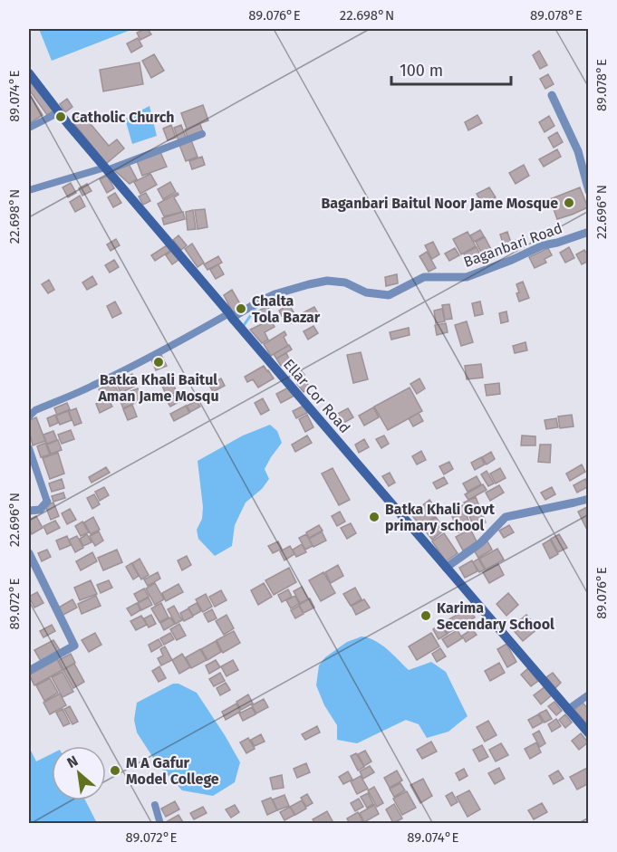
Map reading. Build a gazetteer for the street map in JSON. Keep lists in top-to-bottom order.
{
  "streets": {
    "main road": ["Ellar Cor Road"],
    "street": ["Baganbari Road"]
  },
  "crossings": [
    ["Baganbari Road", "Ellar Cor Road"]
  ],
  "places": [
    "Catholic Church",
    "Baganbari Baitul Noor Jame Mosque",
    "Chalta Tola Bazar",
    "Batka Khali Baitul Aman Jame Mosqu",
    "Batka Khali Govt primary school",
    "Karima Secendary School",
    "M A Gafur Model College"
  ],
  "scale_bar": "100 m",
  "north": "top left",
  "coordinates": [
    "89.076°E",
    "22.698°N",
    "89.078°E",
    "89.074°E",
    "22.696°N",
    "89.072°E"
  ]
}
